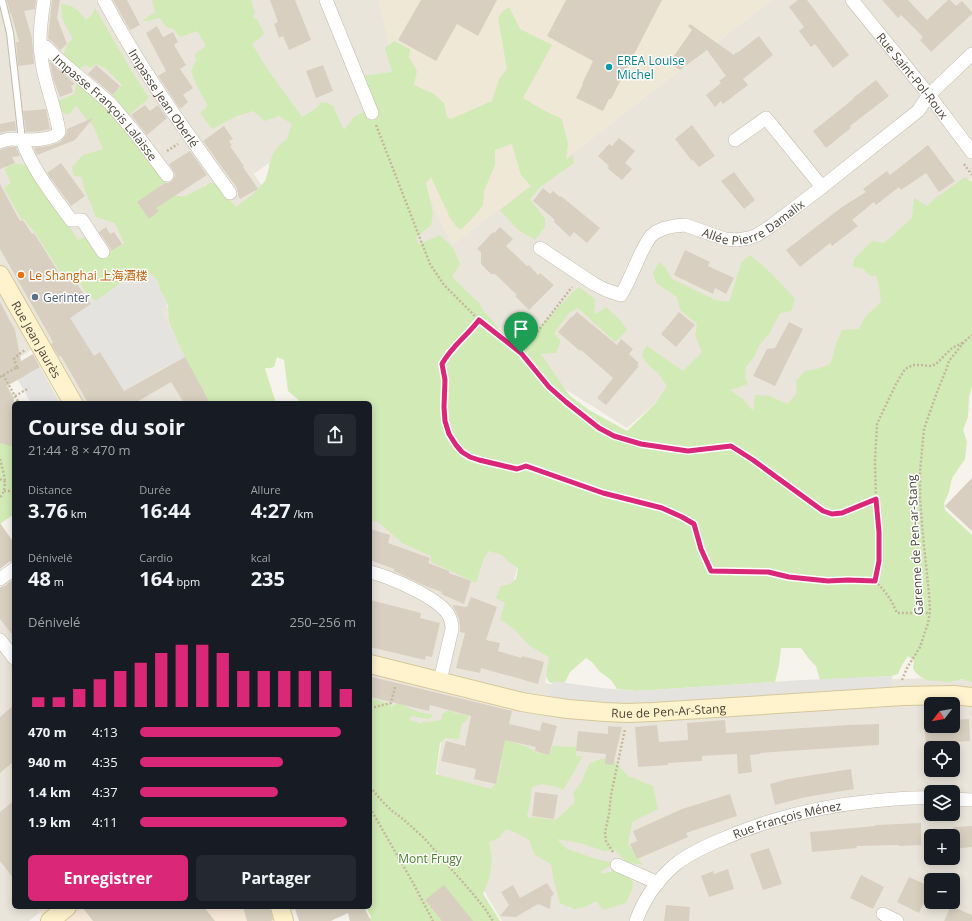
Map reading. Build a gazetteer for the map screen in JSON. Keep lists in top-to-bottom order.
{
  "streets": {
    "street": [
      "Rue Saint-Pol-Roux",
      "Impasse Jean Oberlé",
      "Impasse François Lalaisse",
      "Allée Pierre Damalix",
      "Rue Jean Jaurès",
      "Rue de Pen-Ar-Stang",
      "Rue François Ménez"
    ],
    "path": ["Garenne de Pen-ar-Stang"]
  },
  "crossings": [
    ["Rue Saint-Pol-Roux", "Allée Pierre Damalix"],
    ["Garenne de Pen-ar-Stang", "Rue de Pen-Ar-Stang"]
  ],
  "parks": ["Mont Frugy"],
  "places": ["EREA Louise Michel", "Le Shanghai 上海酒楼", "Gerinter"],
  "north": "bottom left",
  "page": {
    "heading": ["Course du soir", "21:44 · 8 × 470 m"],
    "stats": [
      ["Distance", "3.76 km"],
      ["Durée", "16:44"],
      ["Allure", "4:27 /km"],
      ["Dénivelé", "48 m"],
      ["Cardio", "164 bpm"],
      ["kcal", "235"]
    ],
    "chart": ["Dénivelé", "250–256 m"],
    "map_buttons": ["+", "−"],
    "list": [
      {
        "name": "470 m",
        "note": "4:13"
      },
      {
        "name": "940 m",
        "note": "4:35"
      },
      {
        "name": "1.4 km",
        "note": "4:37"
      },
      {
        "name": "1.9 km",
        "note": "4:11"
      }
    ],
    "buttons": ["Enregistrer", "Partager"]
  }
}
